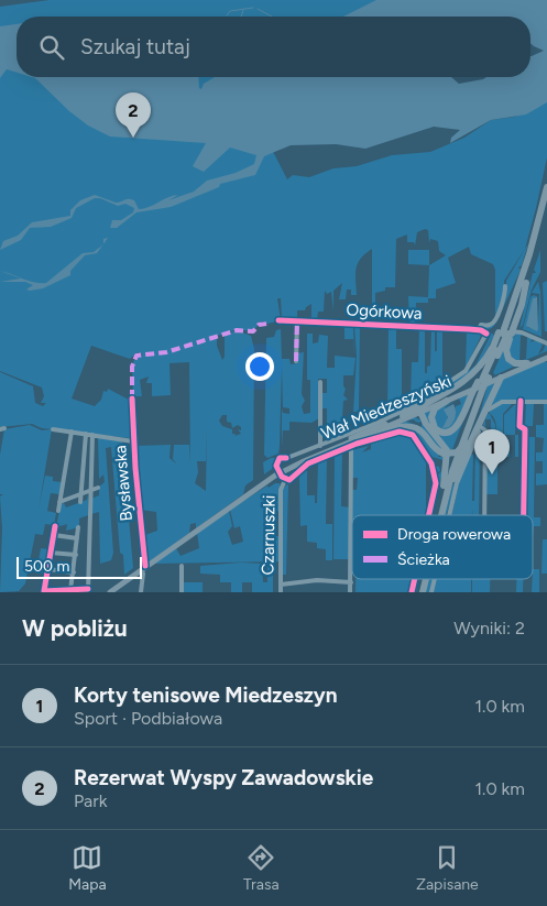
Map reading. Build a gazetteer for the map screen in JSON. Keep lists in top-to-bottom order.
{
  "streets": {
    "main road": ["Wał Miedzeszyński"],
    "street": ["Ogórkowa", "Bysławska", "Czarnuszki"]
  },
  "crossings": [
    ["Ogórkowa", "Wał Miedzeszyński"],
    ["Wał Miedzeszyński", "Bysławska"],
    ["Wał Miedzeszyński", "Czarnuszki"]
  ],
  "legend": ["Droga rowerowa", "Ścieżka"],
  "scale_bar": "500 m",
  "page": {
    "search": "Szukaj tutaj",
    "pins": ["2", "1"],
    "scale": "500 m",
    "heading": ["W pobliżu", "Wyniki: 2"],
    "list": [
      {
        "mark": "1",
        "name": "Korty tenisowe Miedzeszyn",
        "note": "Sport · Podbiałowa",
        "value": "1.0 km"
      },
      {
        "mark": "2",
        "name": "Rezerwat Wyspy Zawadowskie",
        "note": "Park",
        "value": "1.0 km"
      }
    ],
    "nav": ["Mapa", "Trasa", "Zapisane"]
  }
}
